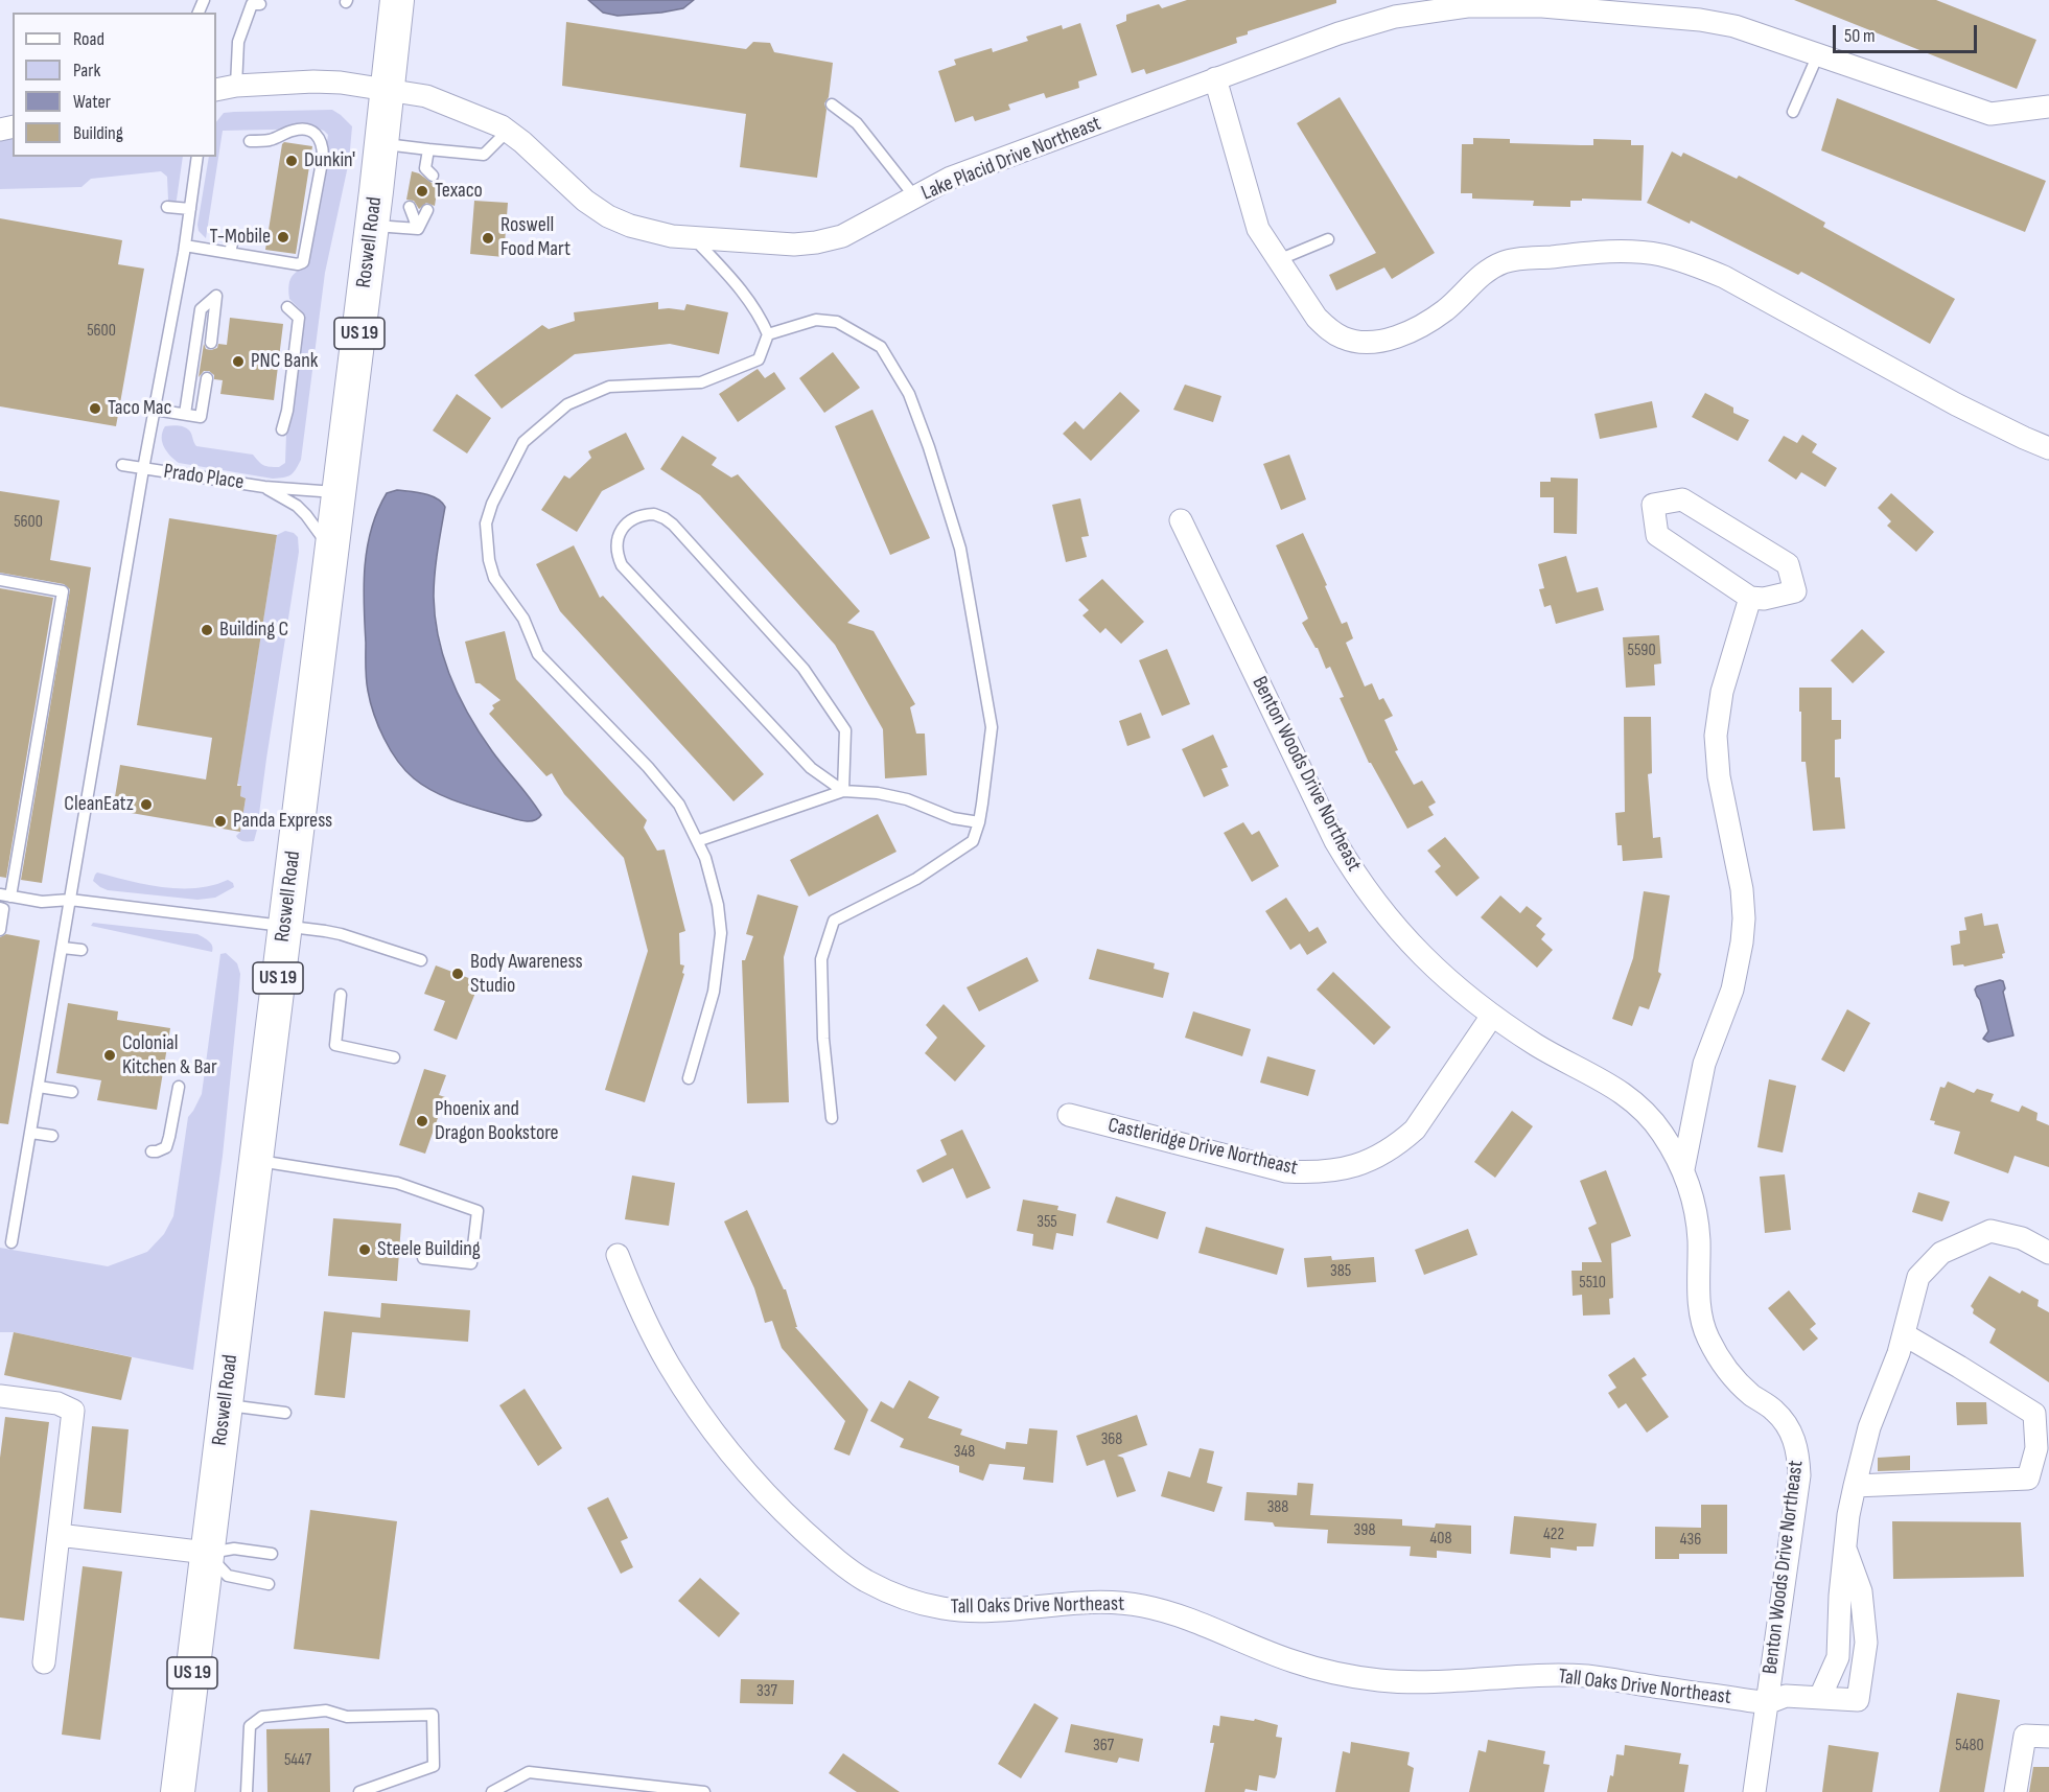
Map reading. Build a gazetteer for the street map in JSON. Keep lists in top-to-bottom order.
{
  "streets": {
    "main road": ["Roswell Road", "US 19"],
    "street": [
      "Lake Placid Drive Northeast",
      "Benton Woods Drive Northeast",
      "Castleridge Drive Northeast",
      "Tall Oaks Drive Northeast"
    ],
    "lane": ["Prado Place"]
  },
  "crossings": [
    ["Lake Placid Drive Northeast", "Roswell Road"],
    ["Roswell Road", "Prado Place"],
    ["Benton Woods Drive Northeast", "Castleridge Drive Northeast"],
    ["Benton Woods Drive Northeast", "Tall Oaks Drive Northeast"]
  ],
  "places": [
    "Dunkin'",
    "Texaco",
    "T-Mobile",
    "Roswell Food Mart",
    "PNC Bank",
    "Taco Mac",
    "Building C",
    "CleanEatz",
    "Panda Express",
    "Body Awareness Studio",
    "Colonial Kitchen & Bar",
    "Phoenix and Dragon Bookstore",
    "Steele Building"
  ],
  "house_numbers": [
    "5600",
    "5600",
    "5590",
    "355",
    "385",
    "5510",
    "368",
    "348",
    "388",
    "398",
    "422",
    "408",
    "436",
    "337",
    "367",
    "5480",
    "5447"
  ],
  "legend": [
    "Road",
    "Park",
    "Water",
    "Building"
  ],
  "scale_bar": "50 m"
}
